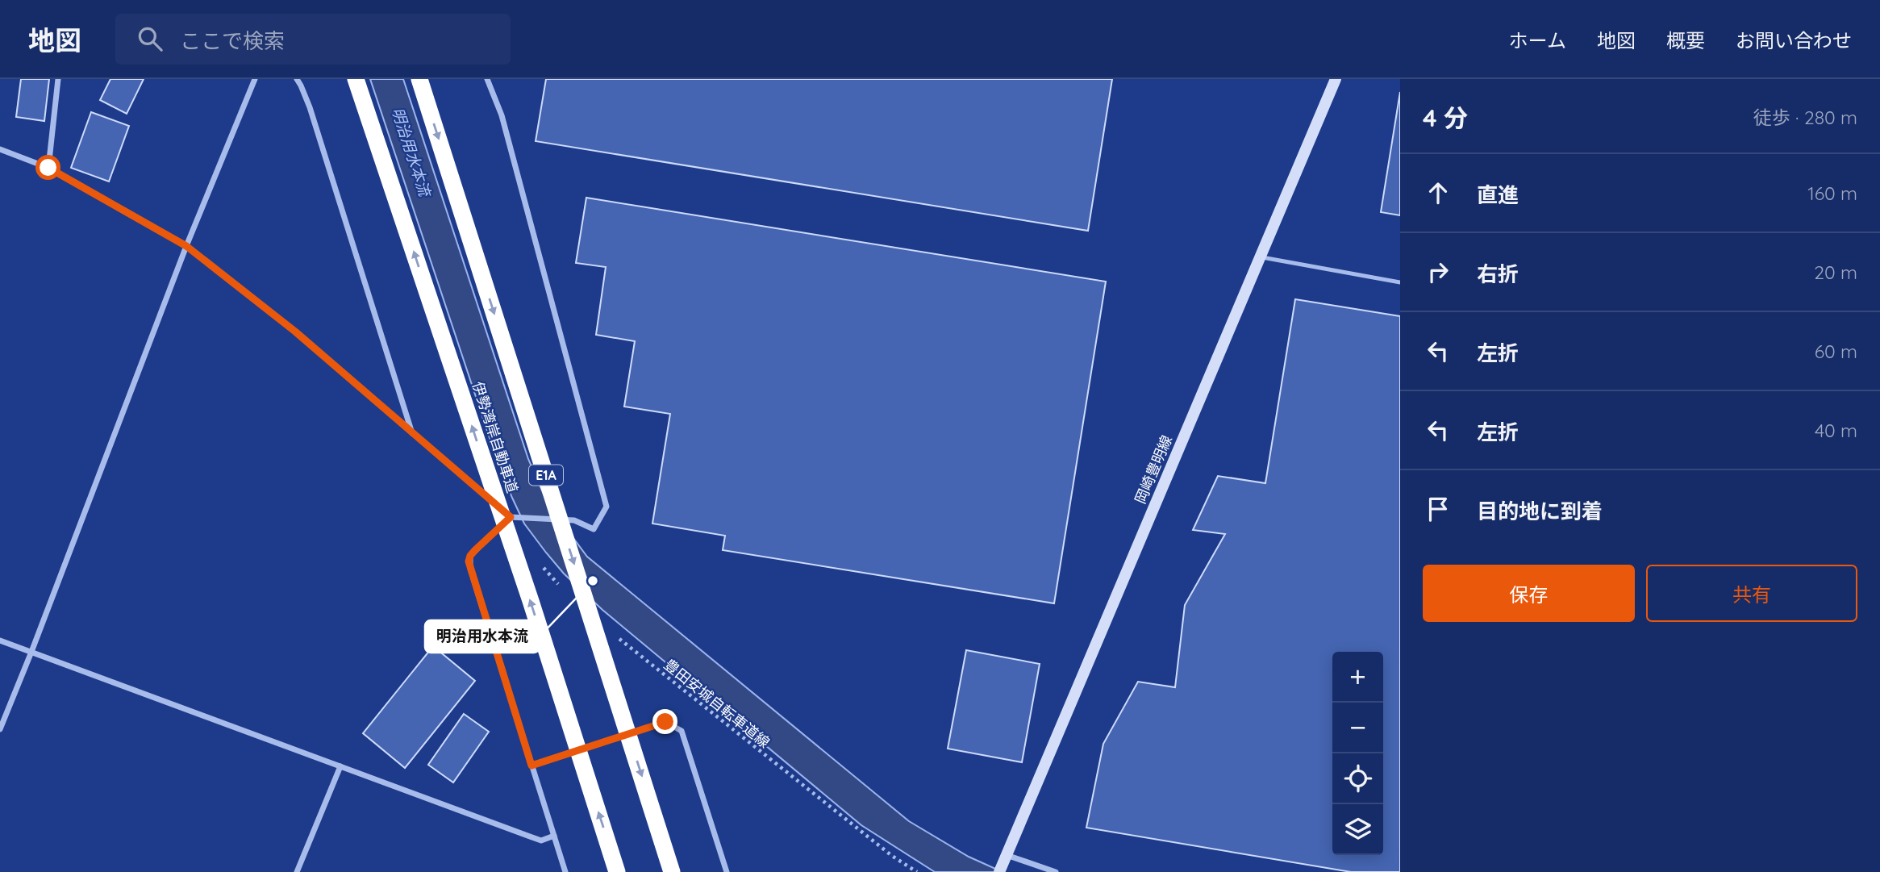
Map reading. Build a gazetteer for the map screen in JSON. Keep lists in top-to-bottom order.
{
  "streets": {
    "highway": ["伊勢湾岸自動車道", "E1A"],
    "main road": ["岡崎豊明線"],
    "path": ["豊田安城自転車道線"]
  },
  "water": ["明治用水本流"],
  "places": ["明治用水本流"],
  "page": {
    "header": "地図",
    "search": "ここで検索",
    "nav": [
      "ホーム",
      "地図",
      "概要",
      "お問い合わせ"
    ],
    "heading": ["4 分", "徒歩 · 280 m"],
    "list": [
      ["直進", "160 m"],
      ["右折", "20 m"],
      ["左折", "60 m"],
      ["左折", "40 m"],
      "目的地に到着"
    ],
    "buttons": ["保存", "共有"],
    "map_buttons": ["+", "−"]
  }
}
